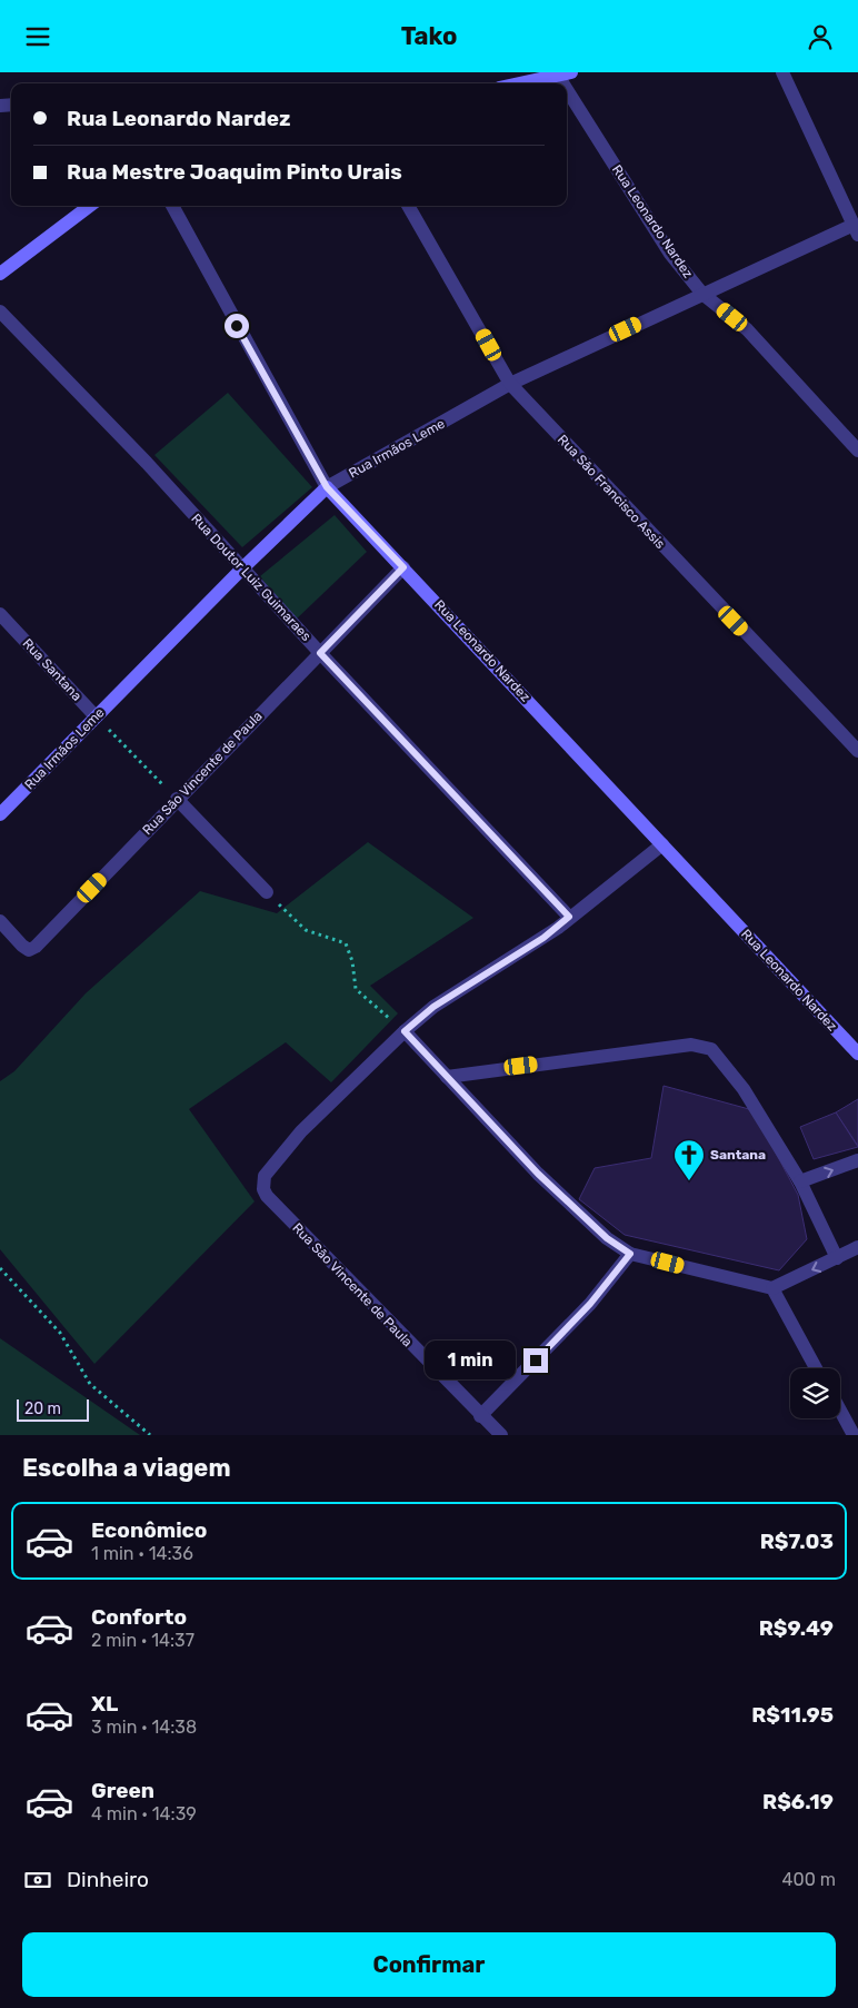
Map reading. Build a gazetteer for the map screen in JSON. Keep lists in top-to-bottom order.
{
  "streets": {
    "street": [
      "Rua Leonardo Nardez",
      "Rua Irmãos Leme",
      "Rua São Francisco Assis",
      "Rua Doutor Luiz Guimaraes",
      "Rua Santana",
      "Rua São Vincente de Paula"
    ]
  },
  "crossings": [
    ["Rua Leonardo Nardez", "Rua Irmãos Leme"],
    ["Rua Leonardo Nardez", "Rua São Vincente de Paula"],
    ["Rua Irmãos Leme", "Rua São Francisco Assis"],
    ["Rua Irmãos Leme", "Rua Doutor Luiz Guimaraes"],
    ["Rua Irmãos Leme", "Rua Santana"],
    ["Rua Doutor Luiz Guimaraes", "Rua São Vincente de Paula"]
  ],
  "places": {
    "church": ["Santana"]
  },
  "scale_bar": "20 m",
  "page": {
    "header": "Tako",
    "banner": ["Rua Leonardo Nardez", "Rua Mestre Joaquim Pinto Urais"],
    "bubble": "1 min",
    "scale": "20 m",
    "heading": "Escolha a viagem",
    "list": [
      {
        "name": "Econômico",
        "note": "1 min · 14:36",
        "value": "R$7.03"
      },
      {
        "name": "Conforto",
        "note": "2 min · 14:37",
        "value": "R$9.49"
      },
      {
        "name": "XL",
        "note": "3 min · 14:38",
        "value": "R$11.95"
      },
      {
        "name": "Green",
        "note": "4 min · 14:39",
        "value": "R$6.19"
      }
    ],
    "pay": ["Dinheiro", "400 m"],
    "buttons": "Confirmar"
  }
}
